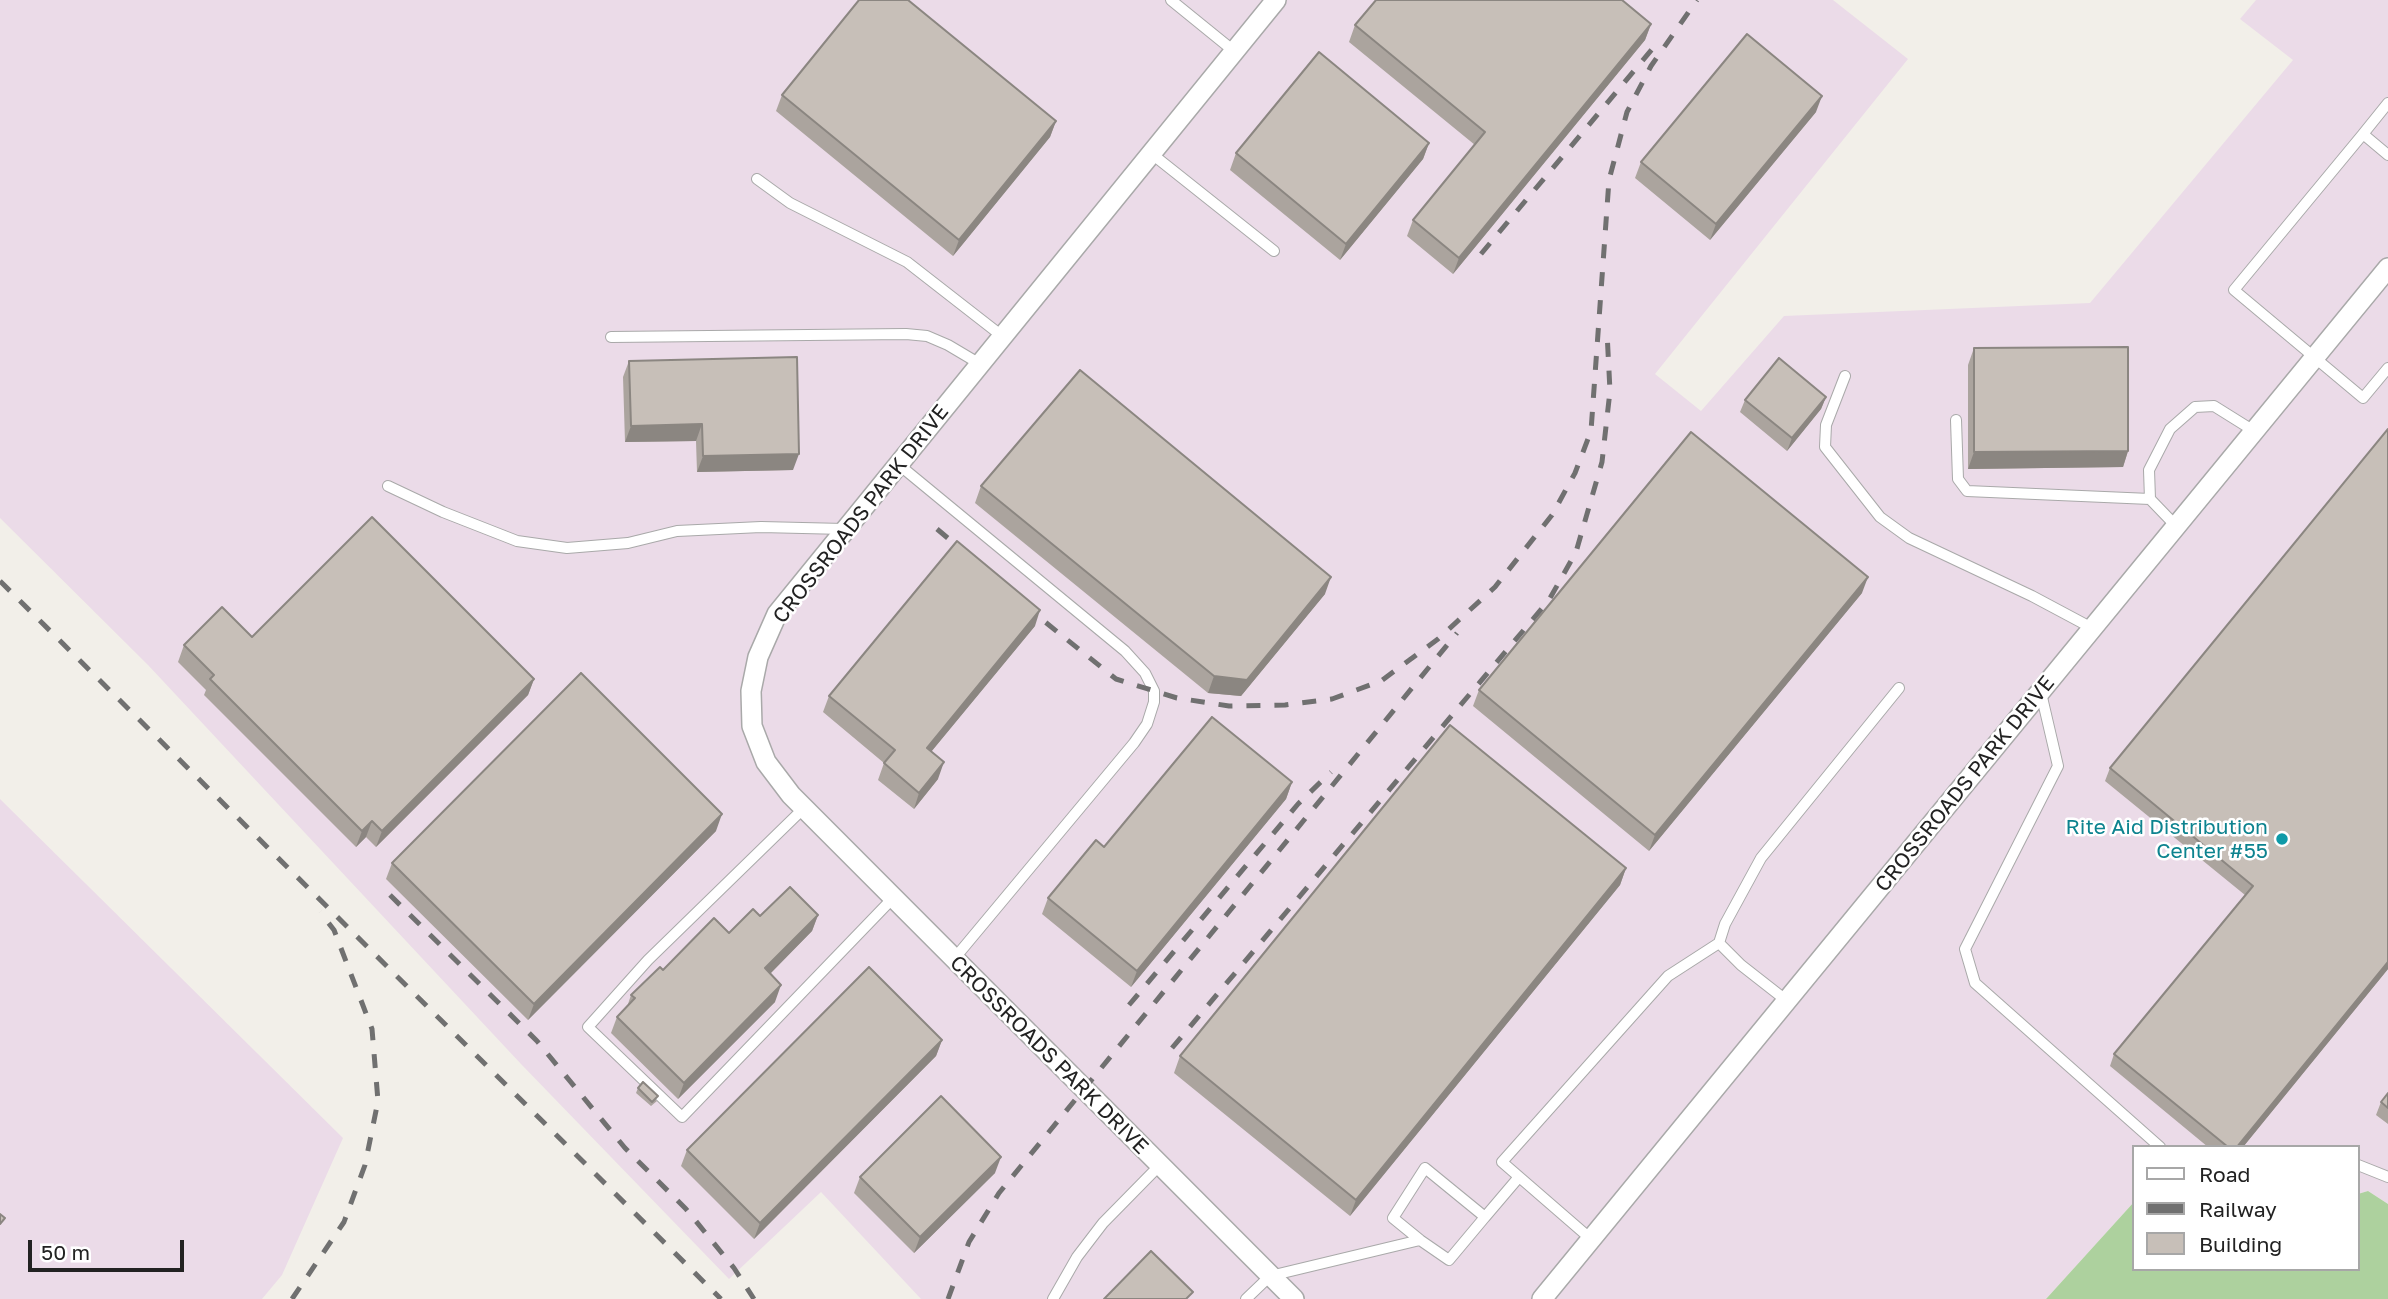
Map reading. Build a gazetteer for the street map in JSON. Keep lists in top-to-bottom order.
{
  "streets": {
    "street": ["CROSSROADS PARK DRIVE"]
  },
  "places": ["Rite Aid Distribution Center #55"],
  "legend": ["Road", "Railway", "Building"],
  "scale_bar": "50 m"
}
